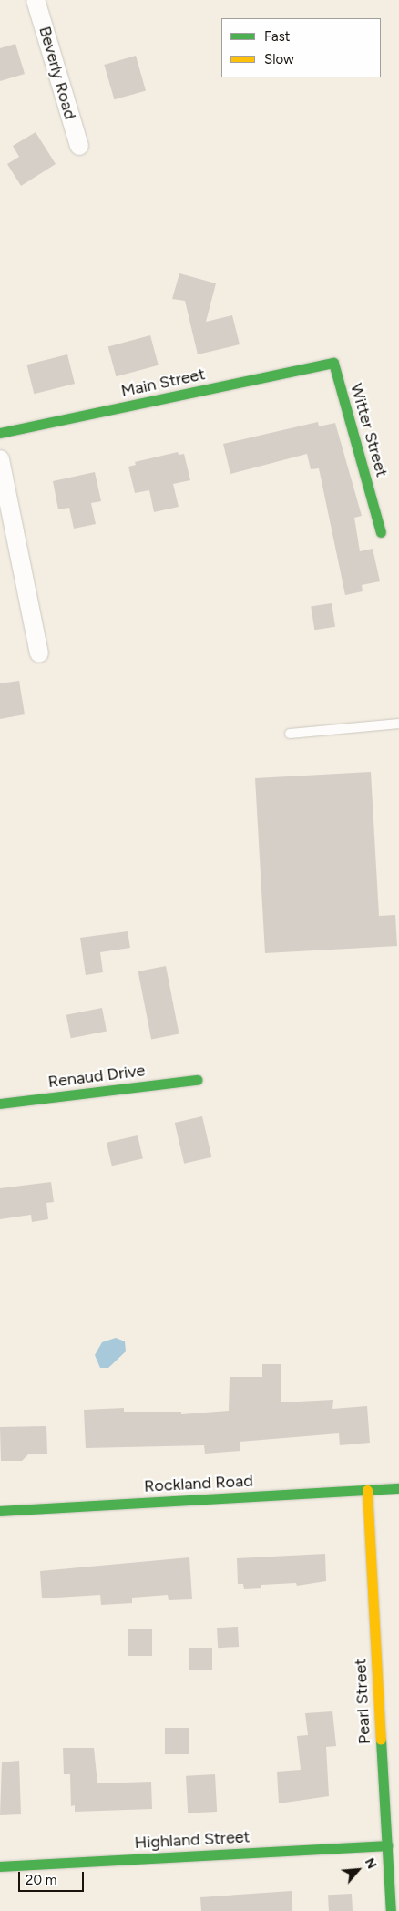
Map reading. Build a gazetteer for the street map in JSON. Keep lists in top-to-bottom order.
{
  "streets": {
    "street": [
      "Beverly Road",
      "Main Street",
      "Witter Street",
      "Renaud Drive",
      "Rockland Road",
      "Pearl Street",
      "Highland Street"
    ]
  },
  "crossings": [
    ["Main Street", "Witter Street"],
    ["Rockland Road", "Pearl Street"],
    ["Pearl Street", "Highland Street"]
  ],
  "legend": ["Fast", "Slow"],
  "scale_bar": "20 m",
  "north": "top right"
}
